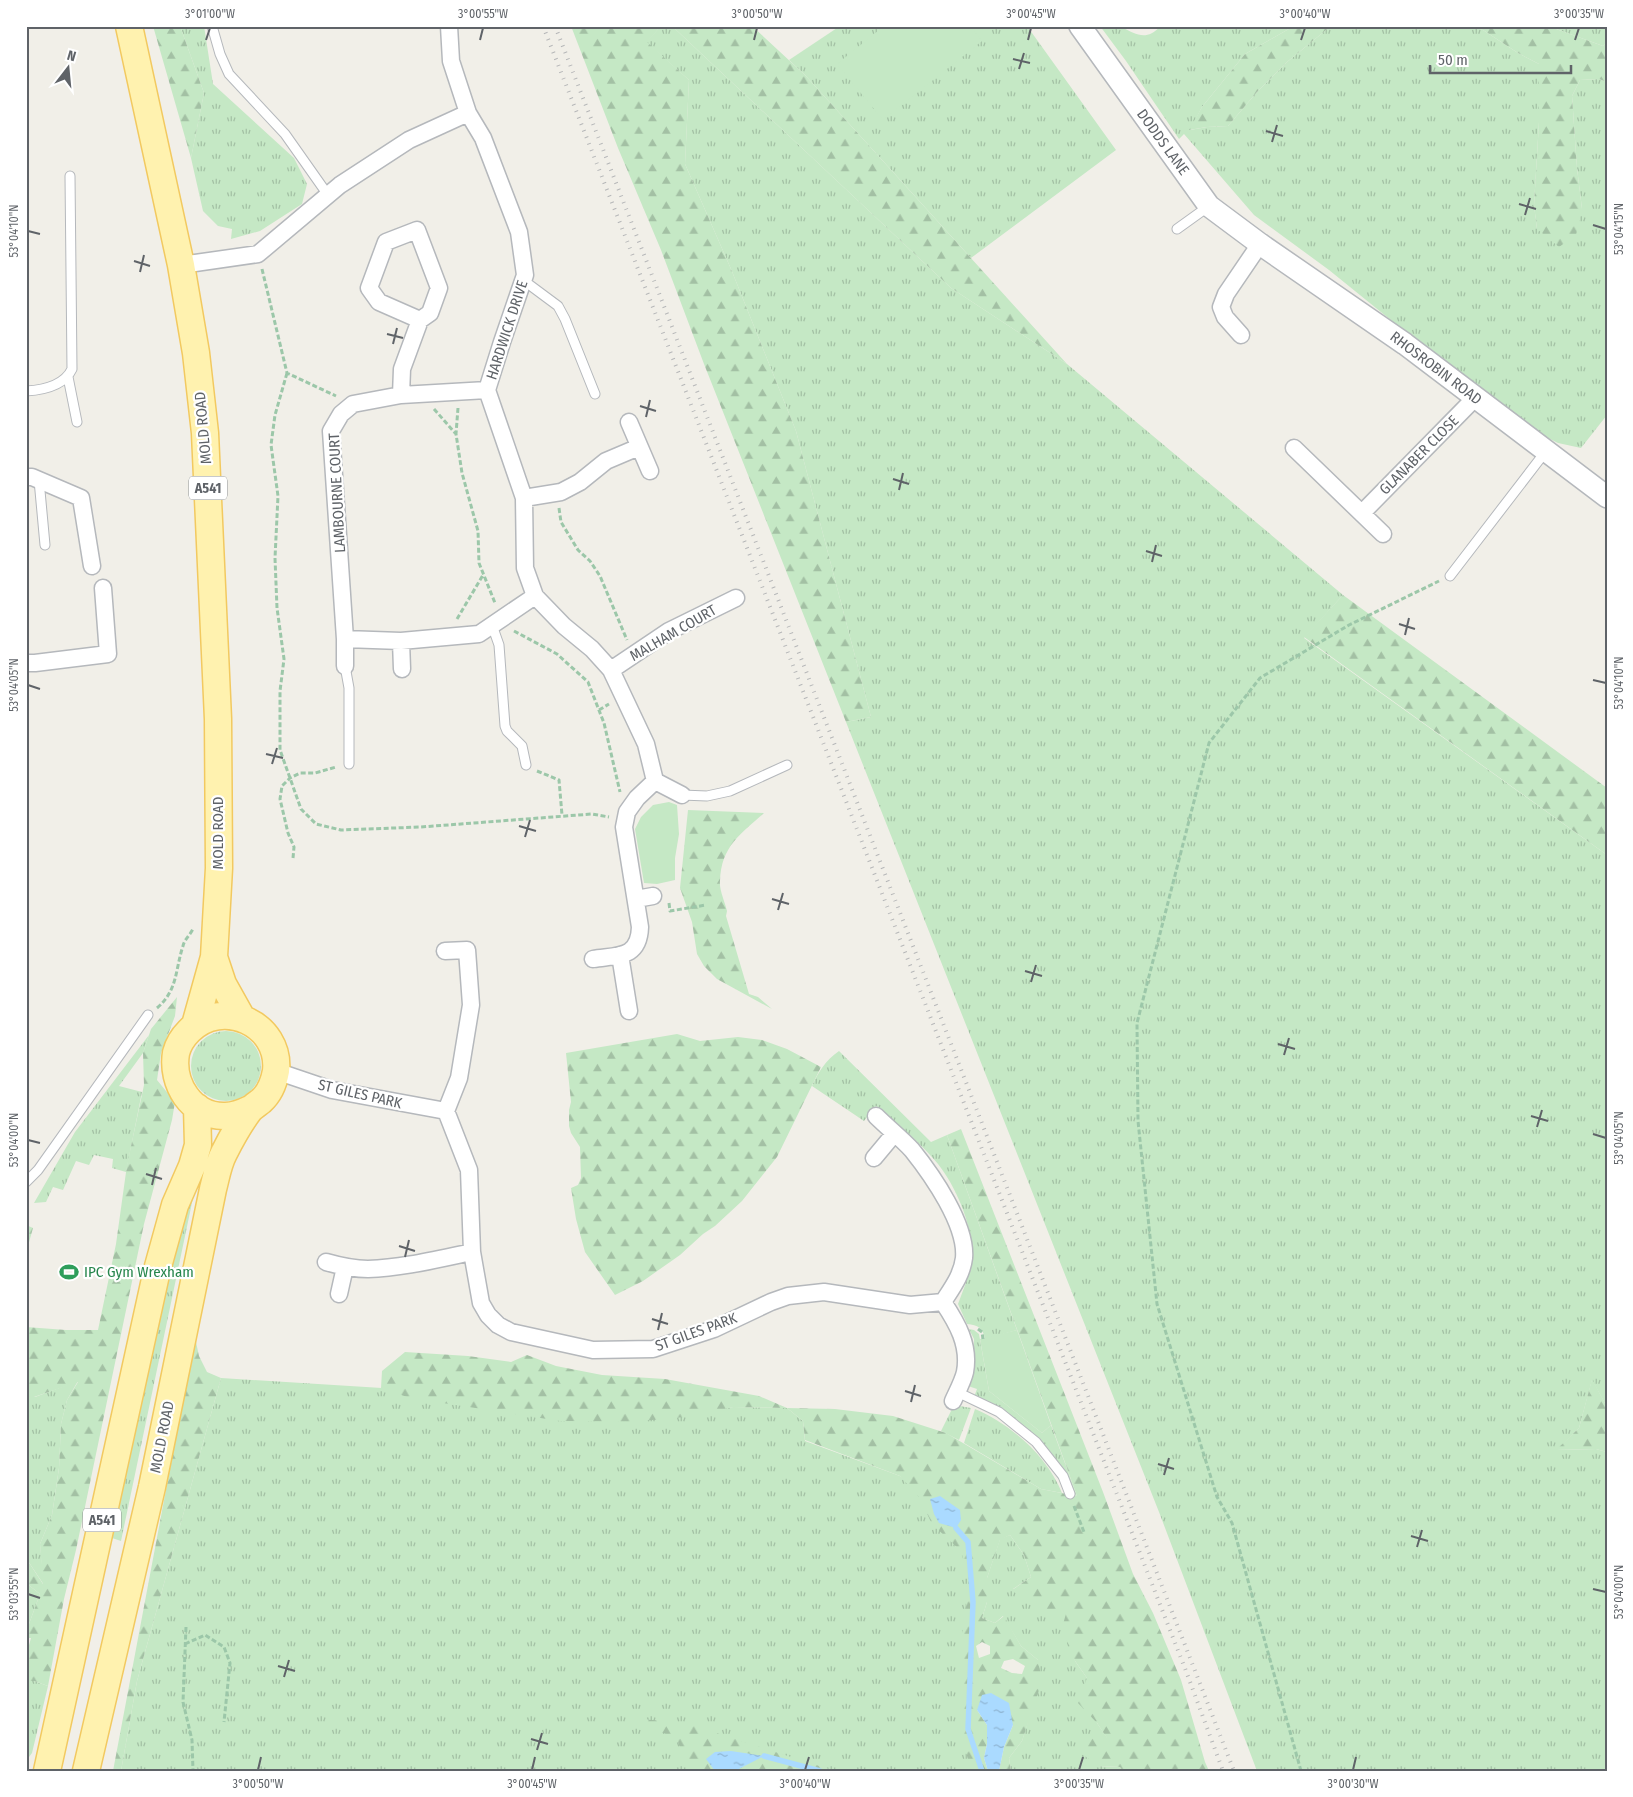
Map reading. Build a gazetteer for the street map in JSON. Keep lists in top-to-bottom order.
{
  "streets": {
    "main road": ["MOLD ROAD", "A541"],
    "street": [
      "DODDS LANE",
      "HARDWICK DRIVE",
      "RHOSROBIN ROAD",
      "GLANABER CLOSE",
      "LAMBOURNE COURT",
      "MALHAM COURT",
      "ST GILES PARK"
    ]
  },
  "crossings": [
    ["DODDS LANE", "RHOSROBIN ROAD"],
    ["HARDWICK DRIVE", "MALHAM COURT"],
    ["RHOSROBIN ROAD", "GLANABER CLOSE"],
    ["MOLD ROAD", "A541"],
    ["MOLD ROAD", "ST GILES PARK"],
    ["A541", "ST GILES PARK"]
  ],
  "places": {
    "sports": ["IPC Gym Wrexham"]
  },
  "scale_bar": "50 m",
  "north": "top",
  "coordinates": [
    "3°01'00\"W",
    "3°00'55\"W",
    "3°00'50\"W",
    "3°00'45\"W",
    "3°00'40\"W",
    "3°00'35\"W",
    "53°04'15\"N",
    "53°04'10\"N",
    "53°04'05\"N",
    "53°04'00\"N",
    "53°03'55\"N",
    "3°00'30\"W"
  ]
}
